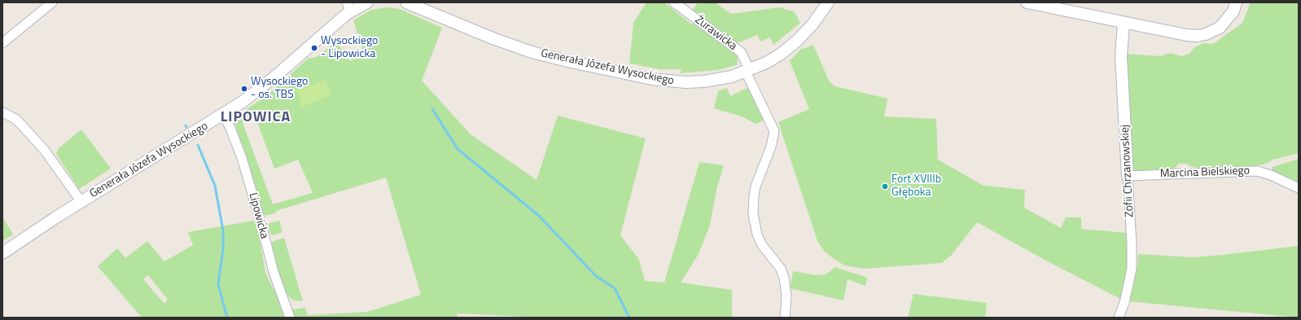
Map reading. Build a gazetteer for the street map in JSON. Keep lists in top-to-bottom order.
{
  "streets": {
    "street": [
      "Żurawicka",
      "Generała Józefa Wysockiego",
      "Zofii Chrzanowskiej",
      "Marcina Bielskiego",
      "Lipowicka"
    ]
  },
  "crossings": [
    ["Żurawicka", "Generała Józefa Wysockiego"],
    ["Generała Józefa Wysockiego", "Lipowicka"],
    ["Zofii Chrzanowskiej", "Marcina Bielskiego"]
  ],
  "districts": ["LIPOWICA"],
  "places": ["Wysockiego - Lipowicka", "Wysockiego - os. TBS", "Fort XVIIIb Głęboka"]
}
